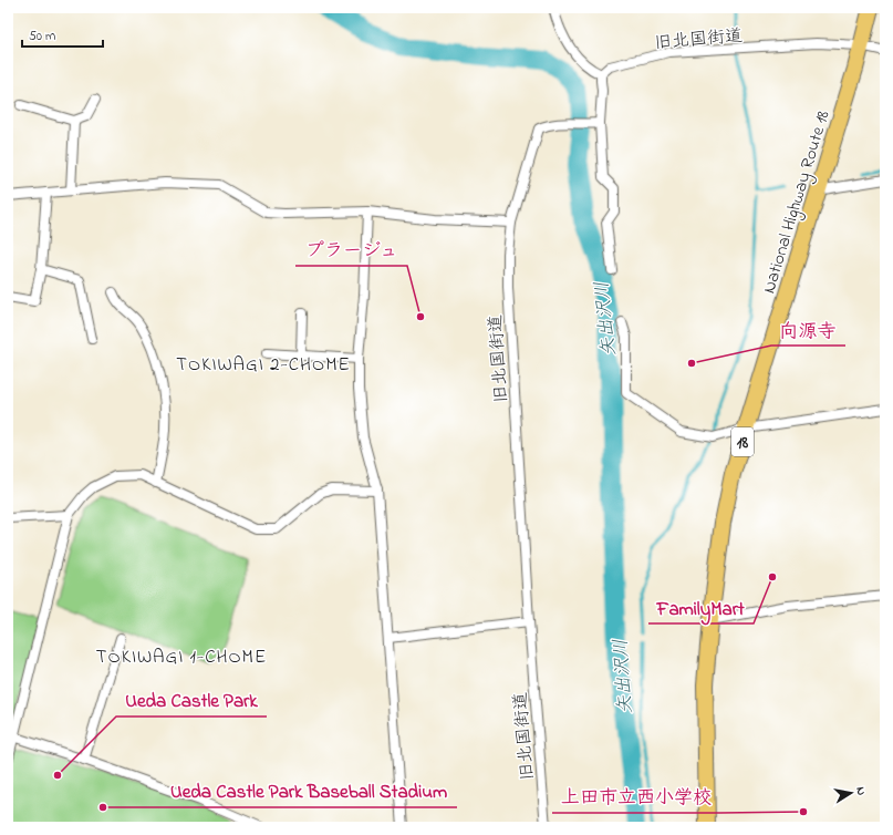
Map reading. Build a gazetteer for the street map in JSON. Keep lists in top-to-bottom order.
{
  "streets": {
    "highway": ["National Highway Route 18", "18"],
    "street": ["旧北国街道"]
  },
  "crossings": [
    ["旧北国街道", "National Highway Route 18"]
  ],
  "districts": ["TOKIWAGI 2-CHOME", "TOKIWAGI 1-CHOME"],
  "water": ["矢出沢川"],
  "places": [
    "プラージュ",
    "向源寺",
    "FamilyMart",
    "Ueda Castle Park",
    "Ueda Castle Park Baseball Stadium",
    "上田市立西小学校"
  ],
  "scale_bar": "50 m",
  "north": "right"
}
